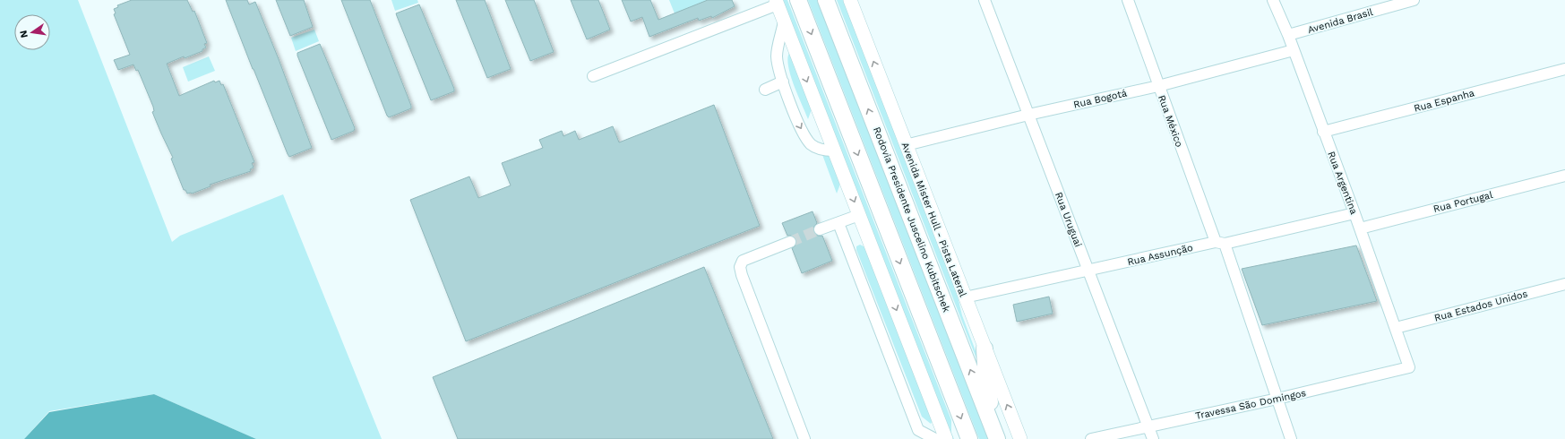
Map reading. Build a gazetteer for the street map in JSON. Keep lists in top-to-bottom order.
{
  "streets": {
    "highway": ["Rodovia Presidente Juscelino Kubitschek"],
    "main road": ["Avenida Mister Hull - Pista Lateral"],
    "street": [
      "Avenida Brasil",
      "Rua Bogotá",
      "Rua Espanha",
      "Rua México",
      "Rua Argentina",
      "Rua Portugal",
      "Rua Uruguai",
      "Rua Assunção",
      "Rua Estados Unidos",
      "Travessa São Domingos"
    ]
  },
  "crossings": [
    ["Avenida Brasil", "Rua Argentina"],
    ["Rua Bogotá", "Rua México"],
    ["Rua Bogotá", "Rua Argentina"],
    ["Rua Bogotá", "Avenida Mister Hull - Pista Lateral"],
    ["Rua Bogotá", "Rua Uruguai"],
    ["Rua Espanha", "Rua Argentina"],
    ["Rua México", "Rua Assunção"],
    ["Rua México", "Travessa São Domingos"],
    ["Rua Argentina", "Rua Portugal"],
    ["Rua Argentina", "Rua Assunção"],
    ["Rua Argentina", "Rua Estados Unidos"],
    ["Rua Argentina", "Travessa São Domingos"],
    ["Avenida Mister Hull - Pista Lateral", "Rua Assunção"],
    ["Rua Uruguai", "Rua Assunção"],
    ["Rua Uruguai", "Travessa São Domingos"]
  ],
  "north": "left"
}
